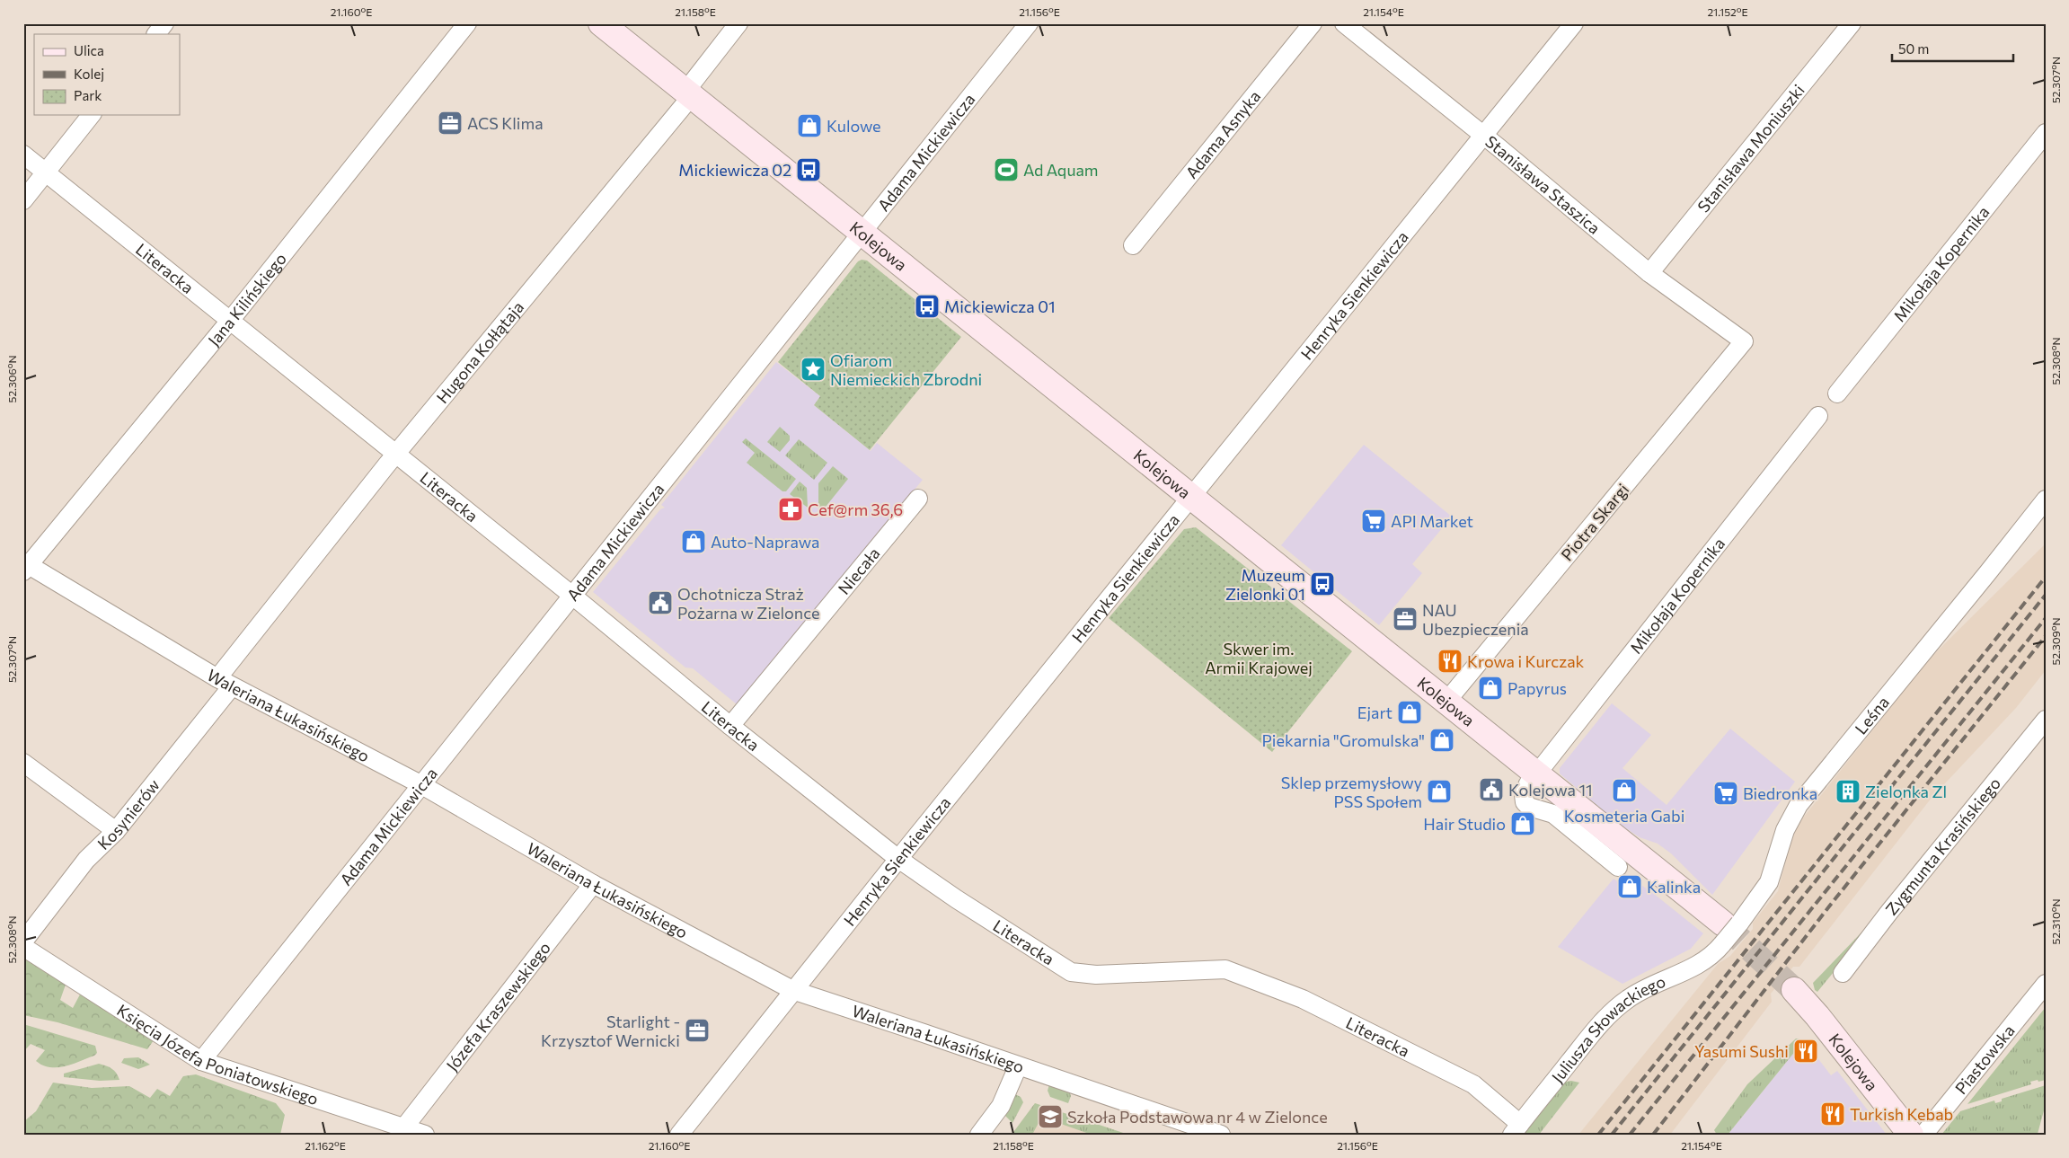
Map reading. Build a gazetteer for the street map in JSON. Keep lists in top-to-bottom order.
{
  "streets": {
    "street": [
      "Adama Asnyka",
      "Stanisława Moniuszki",
      "Adama Mickiewicza",
      "Stanisława Staszica",
      "Kolejowa",
      "Mikołaja Kopernika",
      "Literacka",
      "Henryka Sienkiewicza",
      "Jana Kilińskiego",
      "Hugona Kołłątaja",
      "Piotra Skargi",
      "Niecała",
      "Waleriana Łukasińskiego",
      "Leśna",
      "Kosynierów",
      "Zygmunta Krasińskiego",
      "Józefa Kraszewskiego",
      "Juliusza Słowackiego",
      "Księcia Józefa Poniatowskiego",
      "Piastowska"
    ]
  },
  "crossings": [
    ["Stanisława Moniuszki", "Stanisława Staszica"],
    ["Adama Mickiewicza", "Kolejowa"],
    ["Adama Mickiewicza", "Literacka"],
    ["Adama Mickiewicza", "Waleriana Łukasińskiego"],
    ["Adama Mickiewicza", "Księcia Józefa Poniatowskiego"],
    ["Stanisława Staszica", "Henryka Sienkiewicza"],
    ["Stanisława Staszica", "Piotra Skargi"],
    ["Kolejowa", "Mikołaja Kopernika"],
    ["Kolejowa", "Henryka Sienkiewicza"],
    ["Kolejowa", "Hugona Kołłątaja"],
    ["Kolejowa", "Piotra Skargi"],
    ["Kolejowa", "Leśna"],
    ["Kolejowa", "Juliusza Słowackiego"],
    ["Literacka", "Henryka Sienkiewicza"],
    ["Literacka", "Jana Kilińskiego"],
    ["Literacka", "Hugona Kołłątaja"],
    ["Literacka", "Niecała"],
    ["Literacka", "Juliusza Słowackiego"],
    ["Henryka Sienkiewicza", "Waleriana Łukasińskiego"],
    ["Jana Kilińskiego", "Waleriana Łukasińskiego"],
    ["Hugona Kołłątaja", "Waleriana Łukasińskiego"],
    ["Hugona Kołłątaja", "Kosynierów"],
    ["Waleriana Łukasińskiego", "Kosynierów"],
    ["Waleriana Łukasińskiego", "Józefa Kraszewskiego"],
    ["Leśna", "Juliusza Słowackiego"],
    ["Józefa Kraszewskiego", "Księcia Józefa Poniatowskiego"]
  ],
  "parks": ["Skwer im. Armii Krajowej"],
  "places": {
    "office": ["ACS Klima", "NAU Ubezpieczenia", "Starlight - Krzysztof Wernicki"],
    "shop": [
      "Kulowe",
      "Auto-Naprawa",
      "Papyrus",
      "Ejart",
      "Piekarnia \"Gromulska\"",
      "Kosmeteria Gabi",
      "Sklep przemysłowy PSS Społem",
      "Hair Studio",
      "Kalinka"
    ],
    "bus stop": ["Mickiewicza 02", "Mickiewicza 01", "Muzeum Zielonki 01"],
    "sports": ["Ad Aquam"],
    "place": ["Ofiarom Niemieckich Zbrodni"],
    "pharmacy": ["Cef@rm 36,6"],
    "supermarket": ["API Market", "Biedronka"],
    "public building": ["Ochotnicza Straż Pożarna w Zielonce", "Kolejowa 11"],
    "restaurant": ["Krowa i Kurczak", "Yasumi Sushi", "Turkish Kebab"],
    "building": ["Zielonka Zl"],
    "school or university": ["Szkoła Podstawowa nr 4 w Zielonce"]
  },
  "legend": ["Ulica", "Kolej", "Park"],
  "scale_bar": "50 m",
  "coordinates": [
    "21.160°E",
    "21.158°E",
    "21.156°E",
    "21.154°E",
    "21.152°E",
    "52.307°N",
    "52.308°N",
    "52.306°N",
    "52.309°N",
    "52.310°N",
    "21.162°E"
  ]
}
